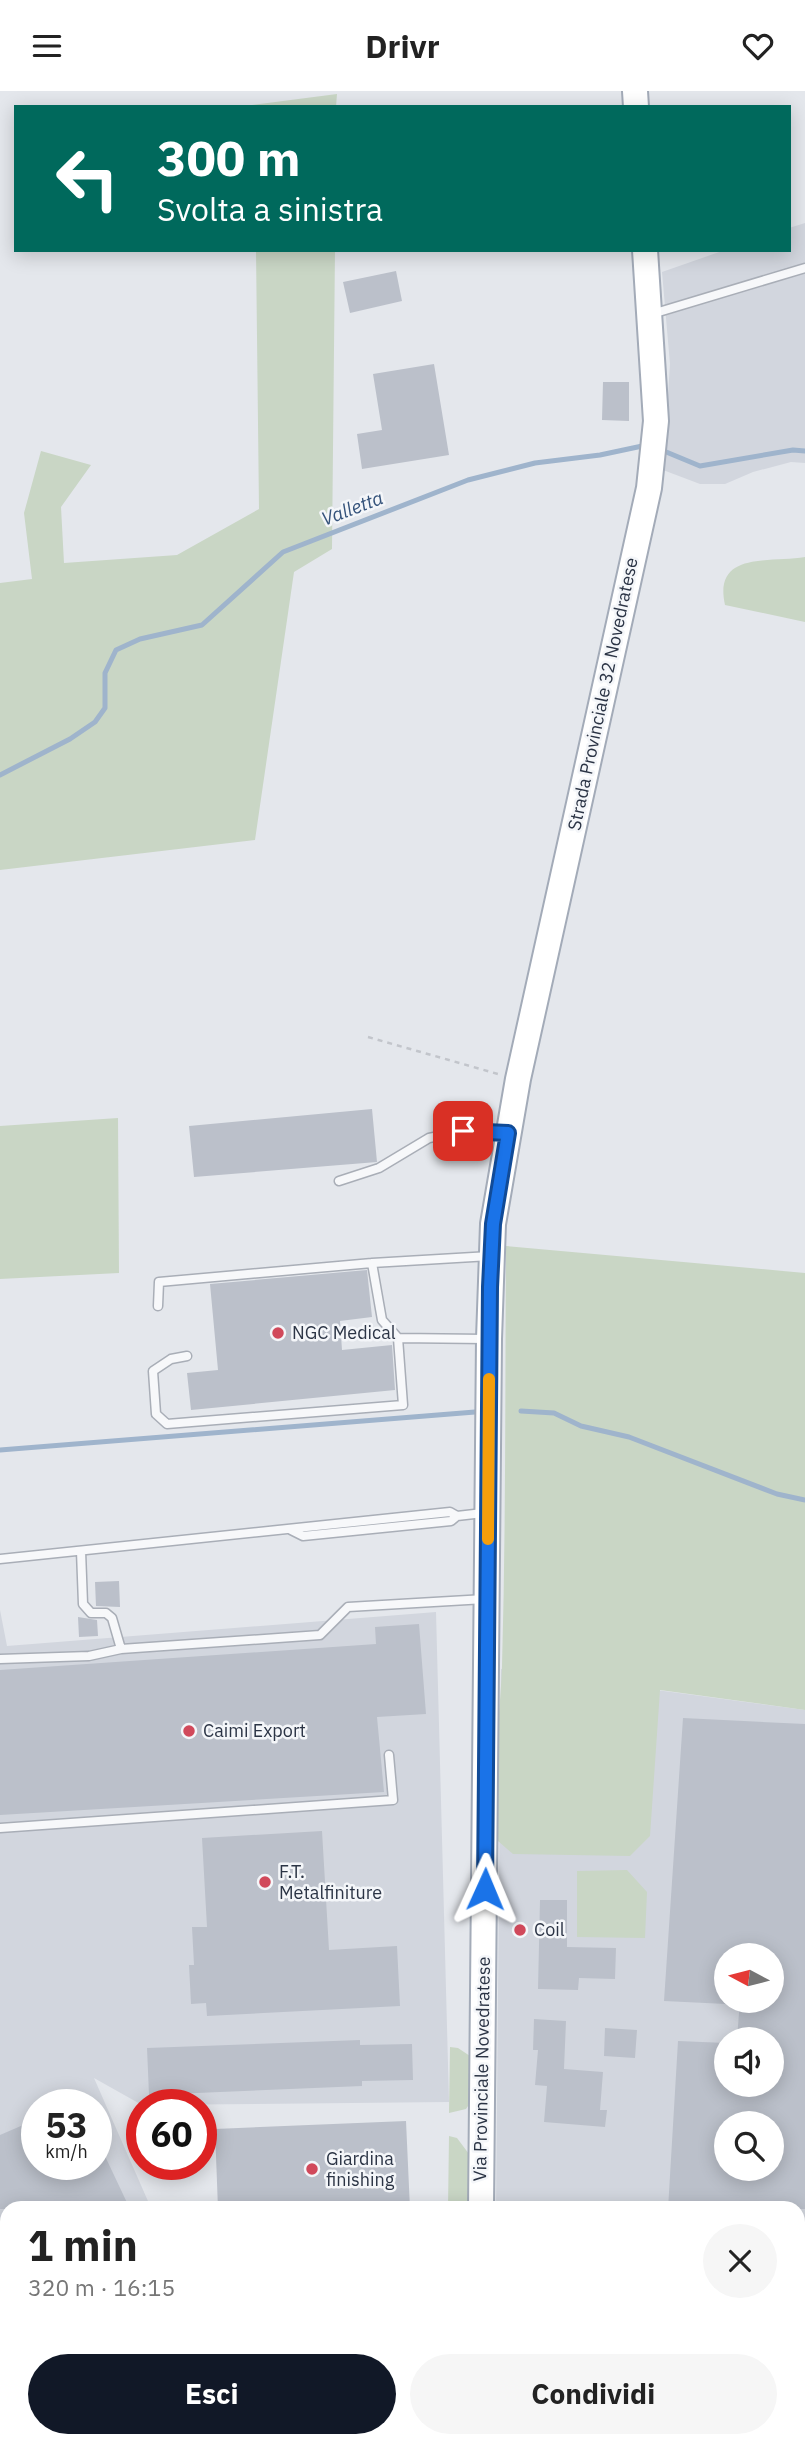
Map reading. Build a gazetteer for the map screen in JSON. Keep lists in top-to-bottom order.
{
  "streets": {
    "main road": ["Strada Provinciale 32 Novedratese", "Via Provinciale Novedratese"]
  },
  "crossings": [
    ["Strada Provinciale 32 Novedratese", "Via Provinciale Novedratese"]
  ],
  "water": ["Valletta"],
  "places": [
    "NGC Medical",
    "Caimi Export",
    "F.T. Metalfiniture",
    "Coil",
    "Giardina finishing"
  ],
  "north": "left",
  "page": {
    "header": "Drivr",
    "turn": ["300 m", "Svolta a sinistra"],
    "speed": "53 km/h",
    "limit": "60",
    "heading": ["1 min", "320 m · 16:15"],
    "buttons": ["Esci", "Condividi"]
  }
}
